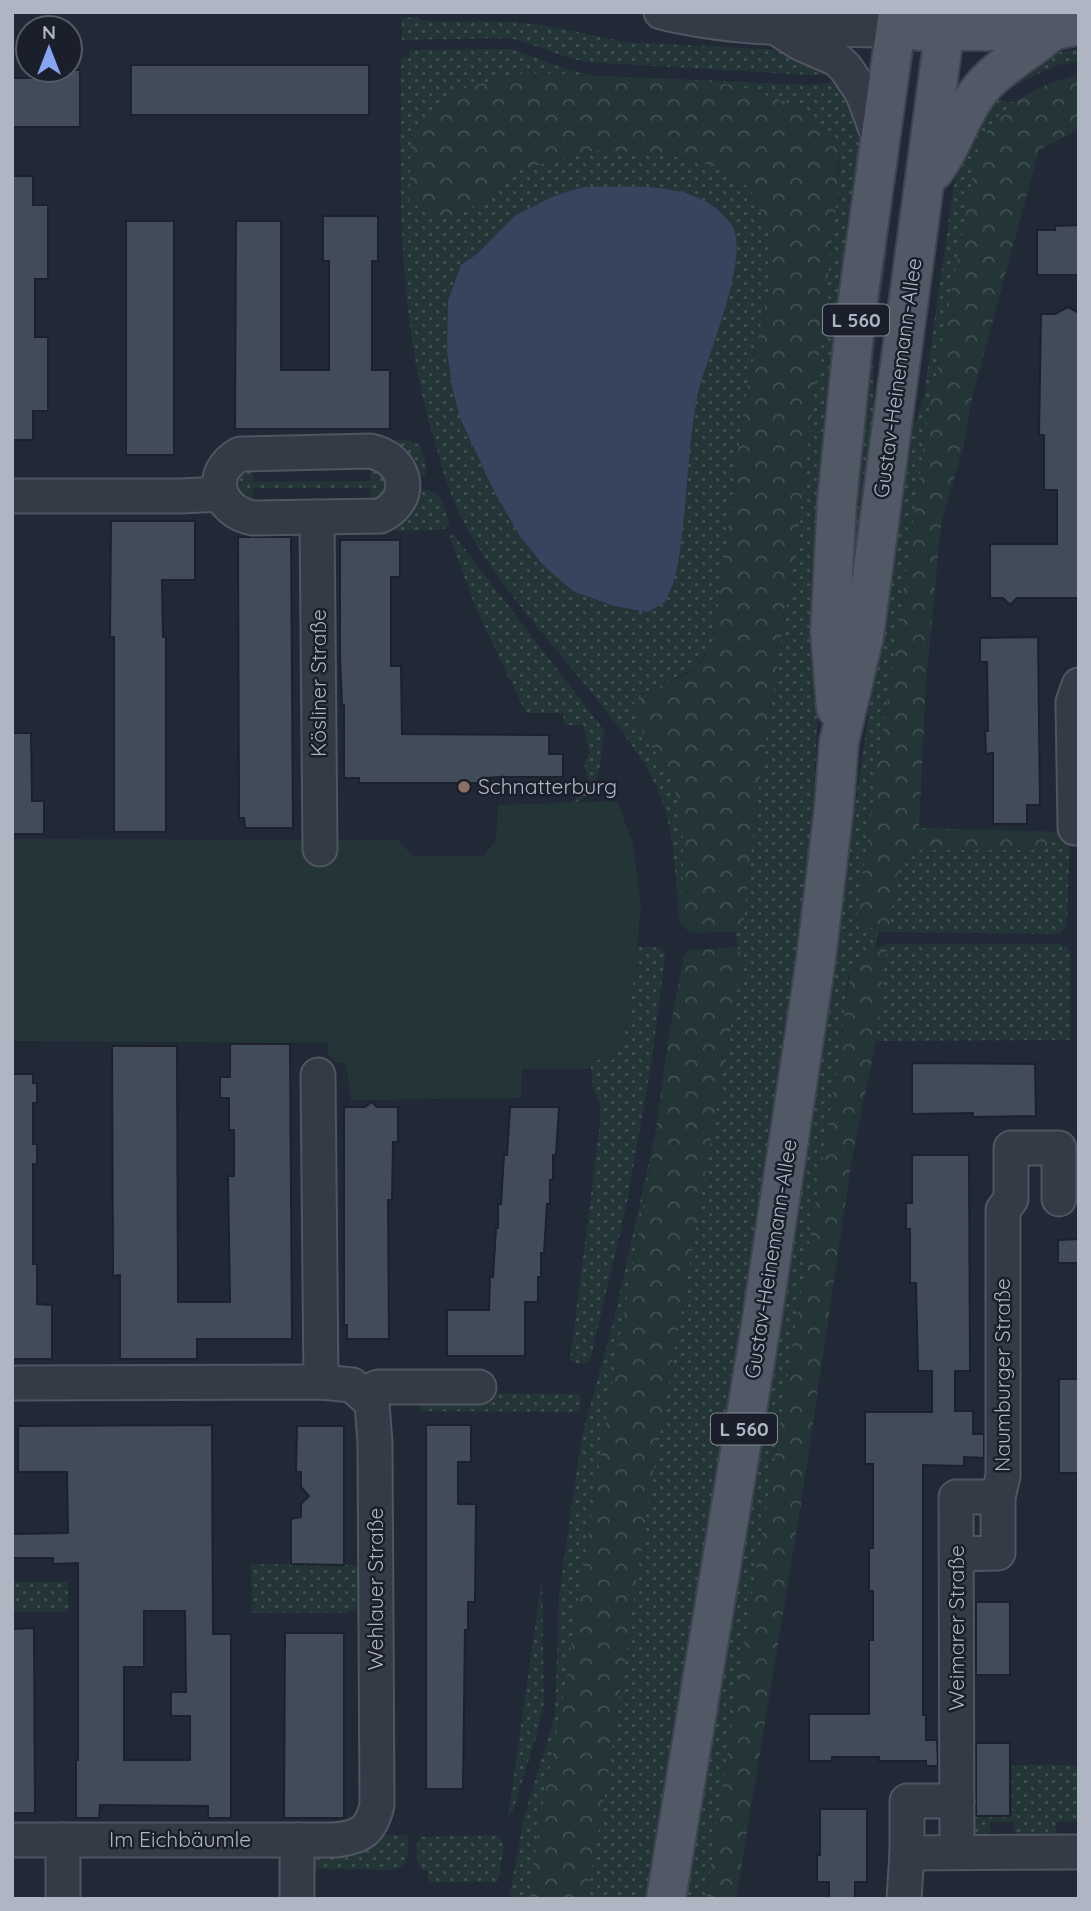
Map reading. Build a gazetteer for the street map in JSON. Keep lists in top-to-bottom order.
{
  "streets": {
    "main road": ["L 560", "Gustav-Heinemann-Allee"],
    "street": [
      "Kösliner Straße",
      "Naumburger Straße",
      "Wehlauer Straße",
      "Weimarer Straße",
      "Im Eichbäumle"
    ]
  },
  "crossings": [
    ["Naumburger Straße", "Weimarer Straße"],
    ["Wehlauer Straße", "Im Eichbäumle"]
  ],
  "places": ["Schnatterburg"],
  "north": "top"
}
